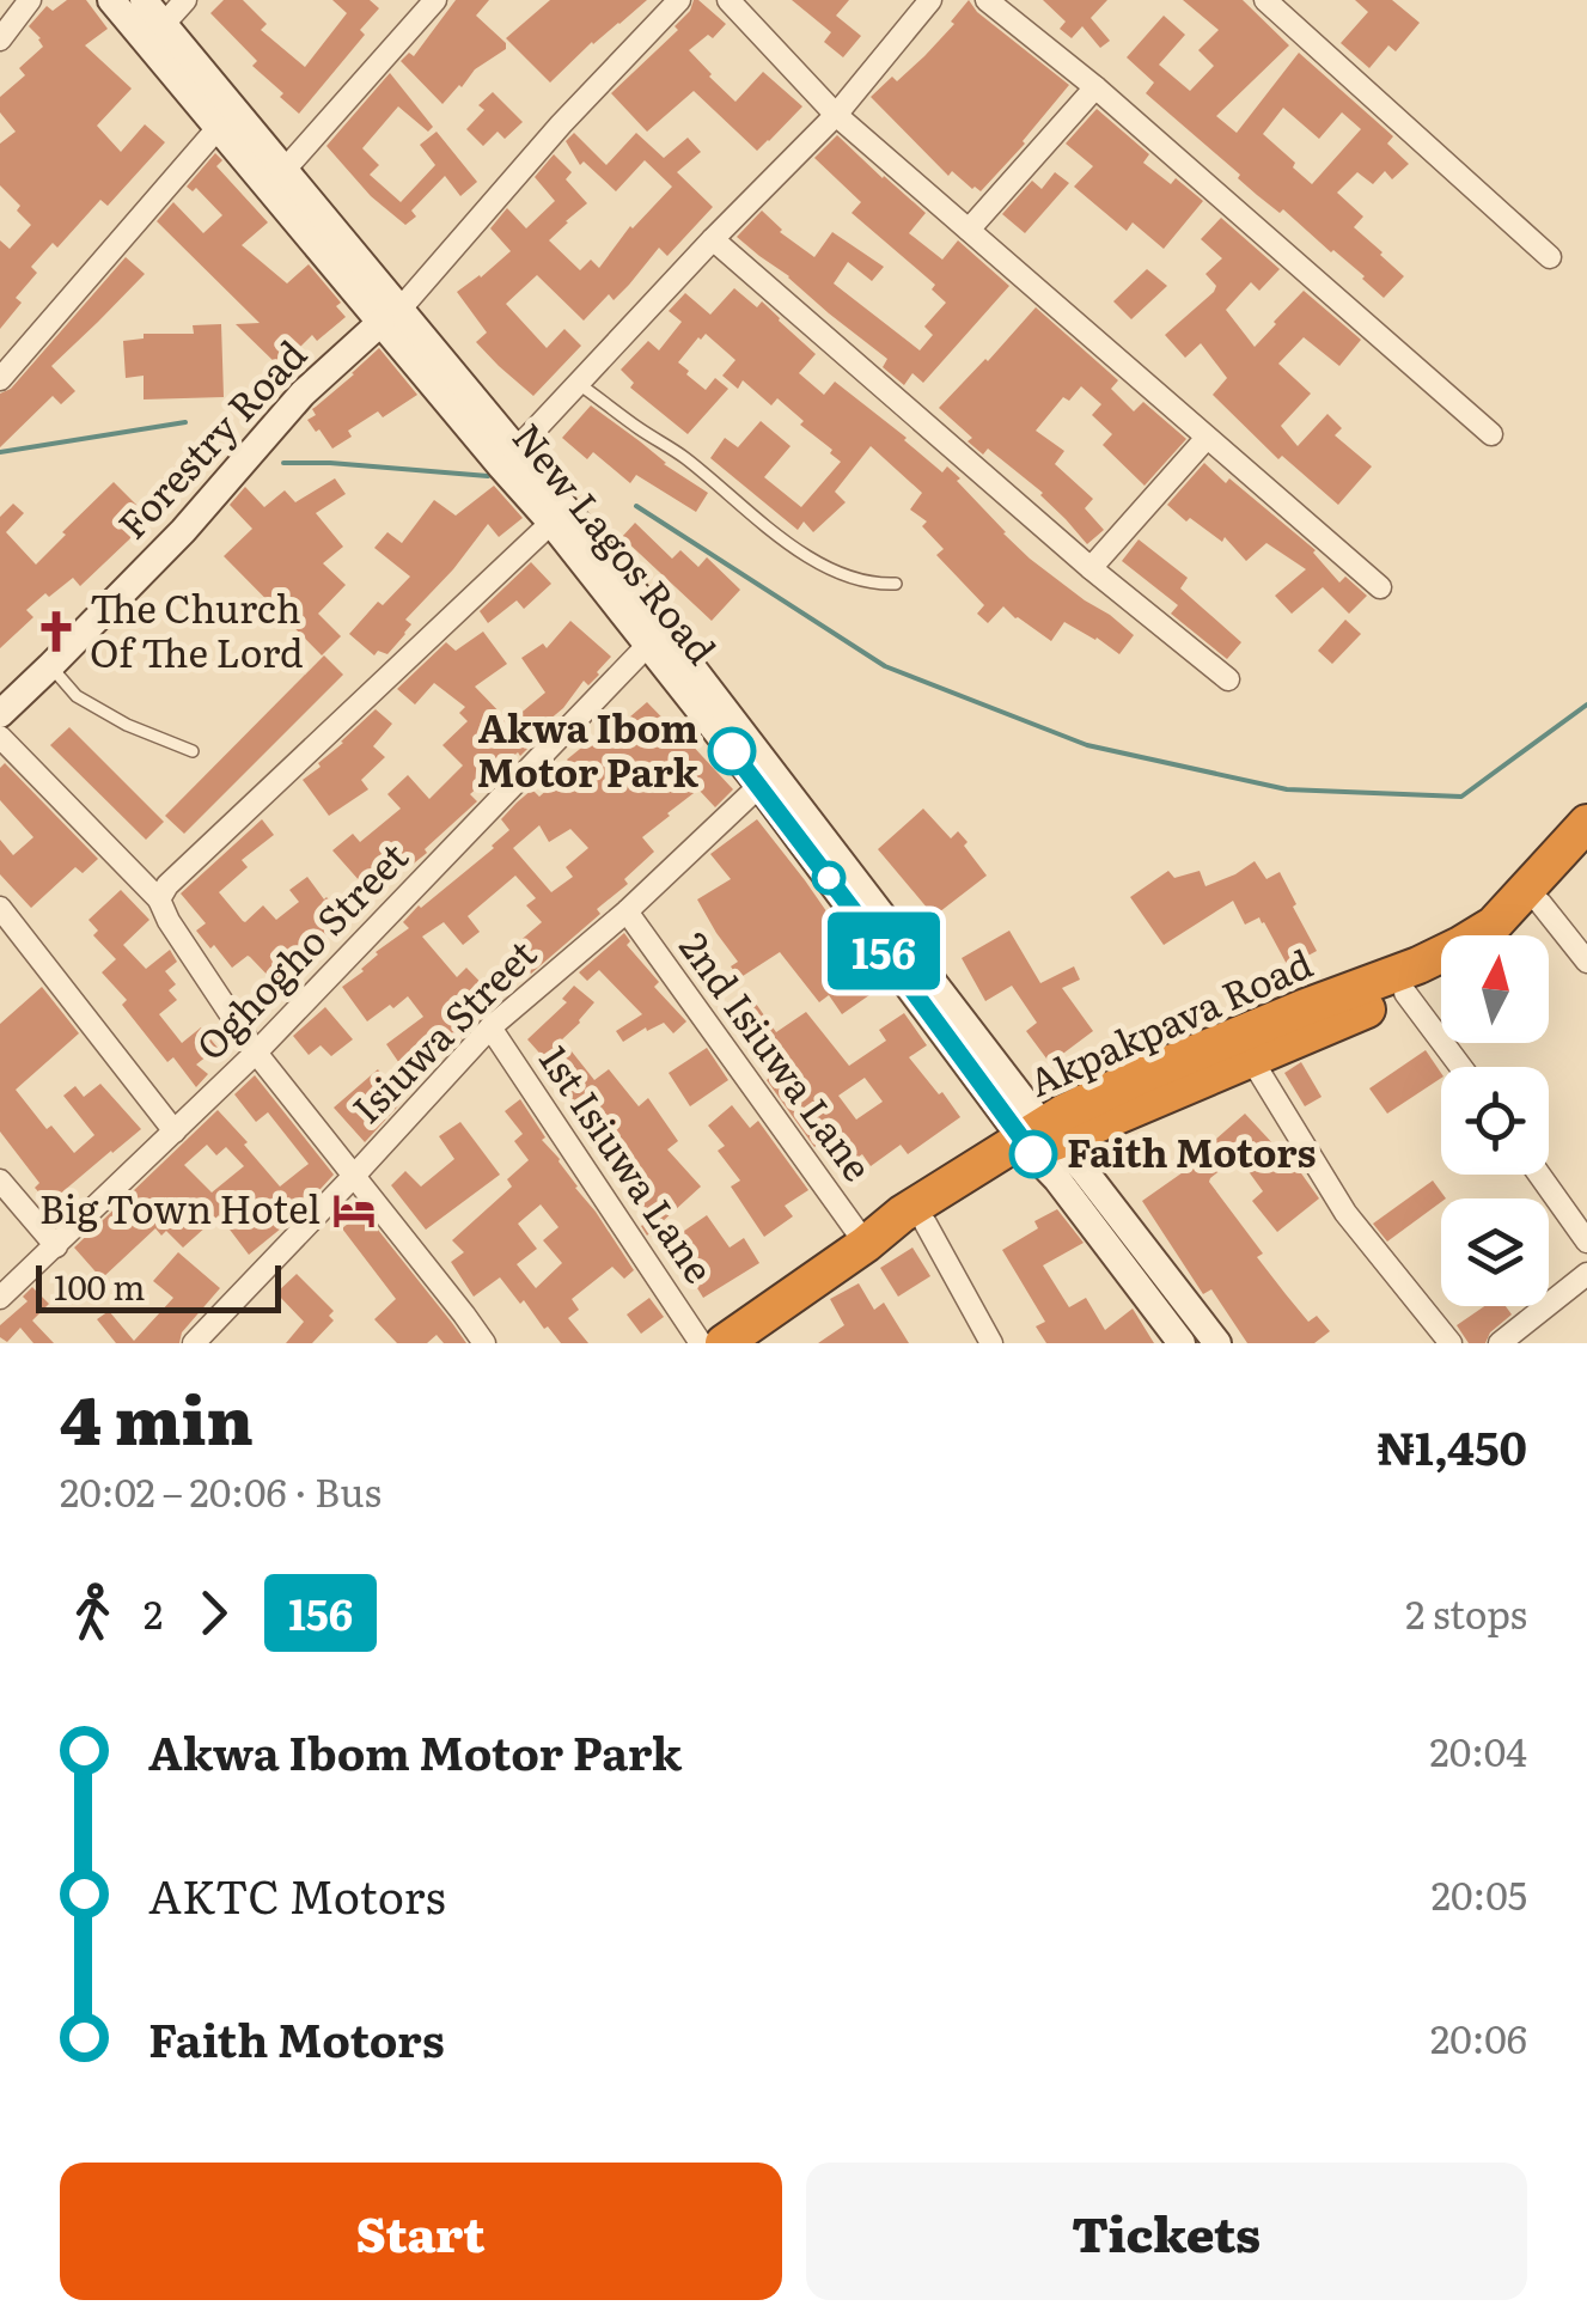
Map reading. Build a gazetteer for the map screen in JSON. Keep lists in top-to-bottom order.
{
  "streets": {
    "highway": ["Akpakpava Road"],
    "main road": ["Forestry Road", "New Lagos Road"],
    "street": [
      "Oghogho Street",
      "Isiuwa Street",
      "2nd Isiuwa Lane",
      "1st Isiuwa Lane"
    ]
  },
  "crossings": [
    ["Forestry Road", "New Lagos Road"],
    ["New Lagos Road", "Oghogho Street"],
    ["New Lagos Road", "Akpakpava Road"],
    ["New Lagos Road", "Isiuwa Street"],
    ["Akpakpava Road", "2nd Isiuwa Lane"],
    ["Isiuwa Street", "2nd Isiuwa Lane"],
    ["Isiuwa Street", "1st Isiuwa Lane"]
  ],
  "places": {
    "church": ["The Church Of The Lord"],
    "other": ["Akwa Ibom Motor Park", "Faith Motors"],
    "hotel": ["Big Town Hotel"]
  },
  "lines": ["bus line 156"],
  "scale_bar": "100 m",
  "north": "top",
  "page": {
    "on_map": "156",
    "scale": "100 m",
    "heading": ["4 min", "20:02 – 20:06 · Bus", "₦1,450"],
    "legs": ["2", "156", "2 stops"],
    "list": [
      {
        "name": "Akwa Ibom Motor Park",
        "value": "20:04"
      },
      {
        "name": "AKTC Motors",
        "value": "20:05"
      },
      {
        "name": "Faith Motors",
        "value": "20:06"
      }
    ],
    "buttons": ["Start", "Tickets"]
  }
}
